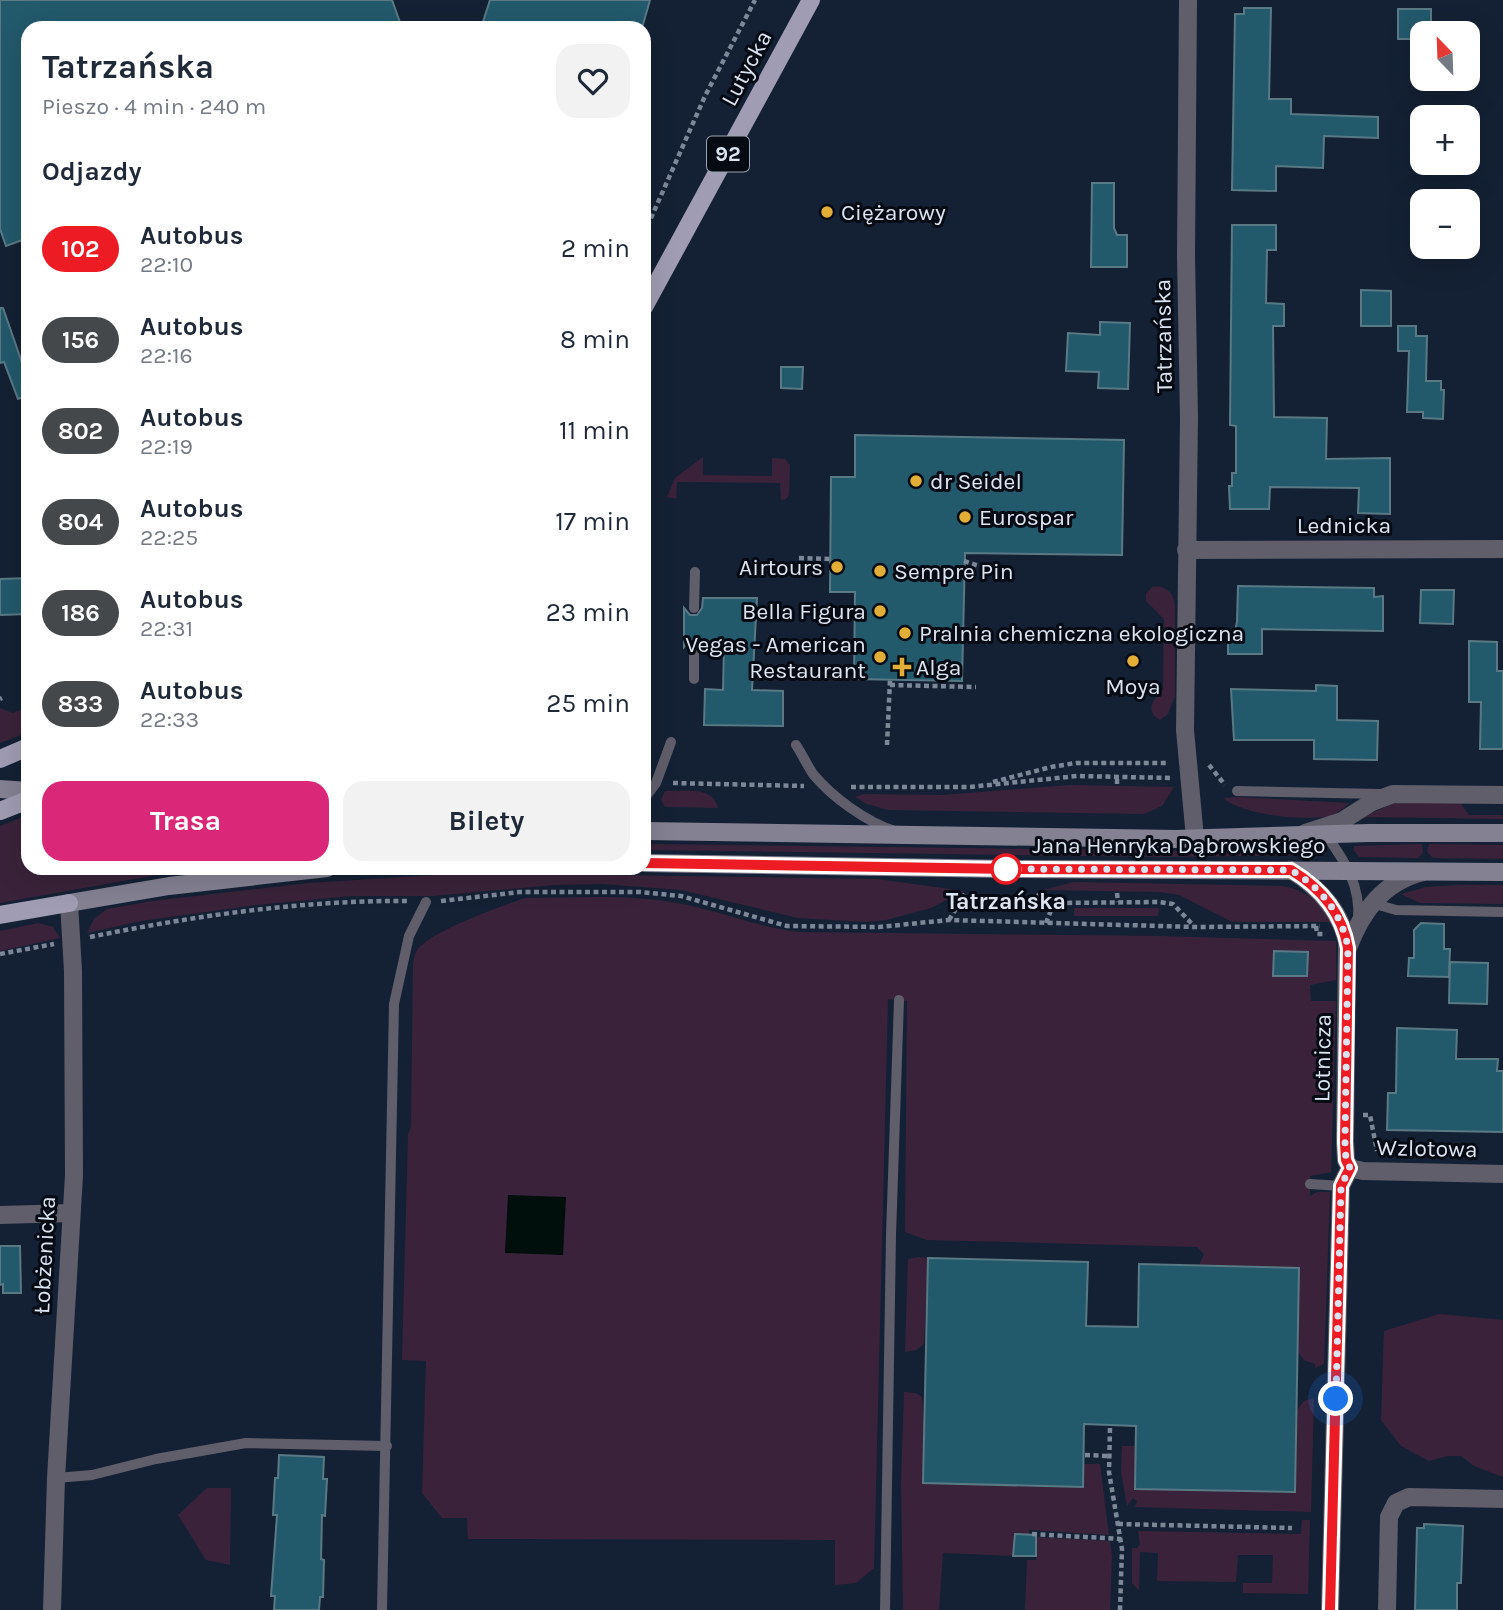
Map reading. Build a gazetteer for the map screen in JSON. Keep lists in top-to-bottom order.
{
  "streets": {
    "main road": ["Lutycka", "92", "Jana Henryka Dąbrowskiego"],
    "street": [
      "Tatrzańska",
      "Lednicka",
      "Lotnicza",
      "Wzlotowa",
      "Łobżenicka"
    ]
  },
  "crossings": [
    ["Tatrzańska", "Lednicka"],
    ["Tatrzańska", "Jana Henryka Dąbrowskiego"],
    ["Jana Henryka Dąbrowskiego", "Lotnicza"],
    ["Lotnicza", "Wzlotowa"]
  ],
  "places": {
    "other": [
      "Ciężarowy",
      "dr Seidel",
      "Eurospar",
      "Airtours",
      "Sempre Pin",
      "Bella Figura",
      "Pralnia chemiczna ekologiczna",
      "Vegas - American Restaurant",
      "Moya",
      "Tatrzańska"
    ],
    "health": ["Alga"]
  },
  "lines": ["bus line 102"],
  "north": "top left",
  "page": {
    "map_buttons": ["+", "−"],
    "heading": [
      ["Tatrzańska", "Pieszo · 4 min · 240 m"],
      "Odjazdy"
    ],
    "list": [
      {
        "mark": "102",
        "name": "Autobus",
        "note": "22:10",
        "value": "2 min"
      },
      {
        "mark": "156",
        "name": "Autobus",
        "note": "22:16",
        "value": "8 min"
      },
      {
        "mark": "802",
        "name": "Autobus",
        "note": "22:19",
        "value": "11 min"
      },
      {
        "mark": "804",
        "name": "Autobus",
        "note": "22:25",
        "value": "17 min"
      },
      {
        "mark": "186",
        "name": "Autobus",
        "note": "22:31",
        "value": "23 min"
      },
      {
        "mark": "833",
        "name": "Autobus",
        "note": "22:33",
        "value": "25 min"
      }
    ],
    "buttons": ["Trasa", "Bilety"]
  }
}
